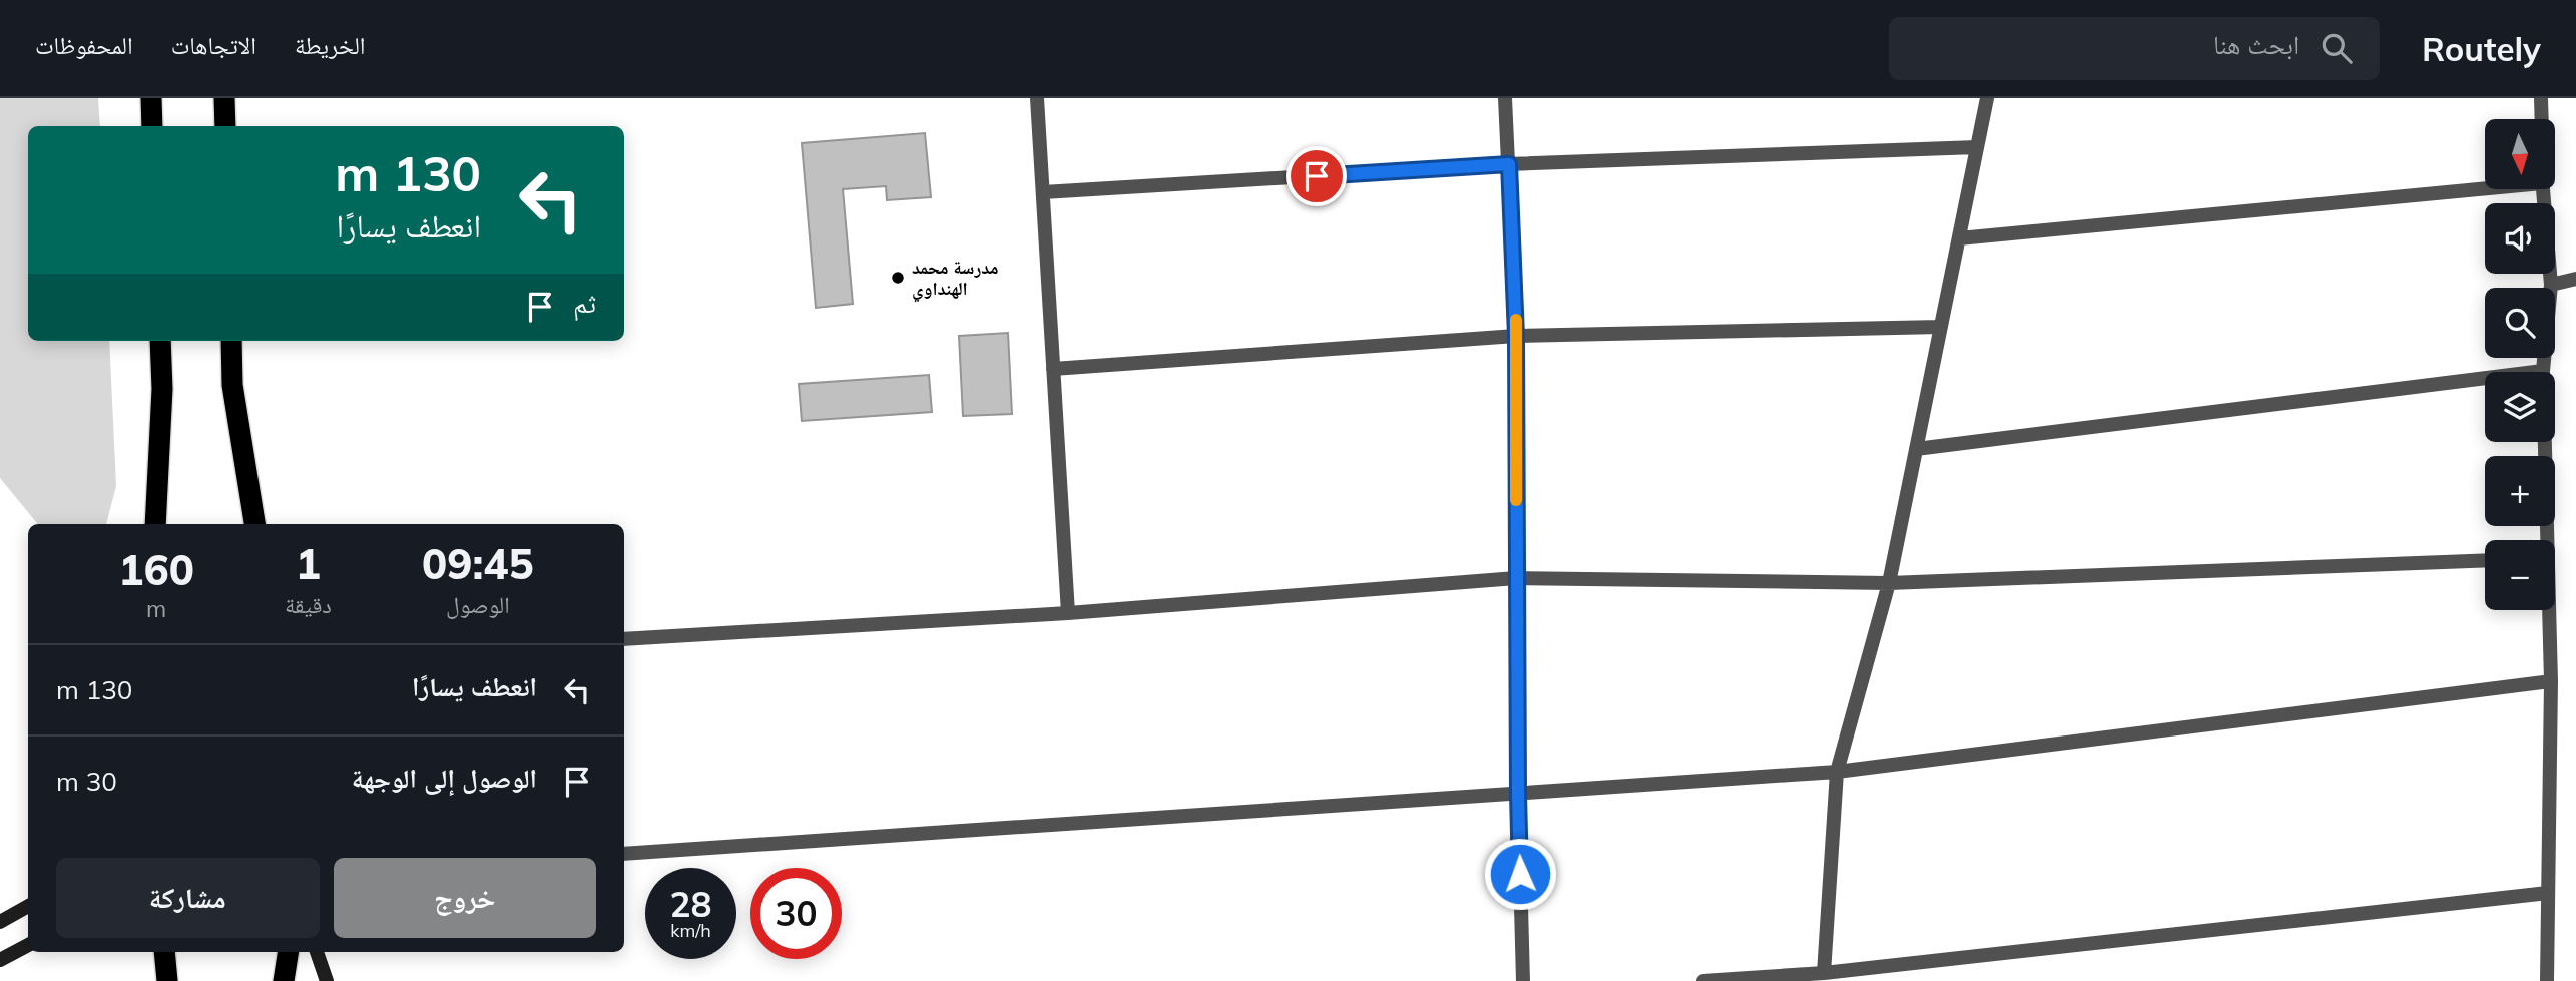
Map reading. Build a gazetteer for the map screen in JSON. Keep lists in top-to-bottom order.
{
  "places": ["مدرسة محمد الهنداوي"],
  "north": "bottom",
  "page": {
    "header": "Routely",
    "search": "ابحث هنا",
    "nav": ["الخريطة", "الاتجاهات", "المحفوظات"],
    "map_buttons": ["+", "−"],
    "turn": ["130 m", "انعطف يسارًا"],
    "then": "ثم",
    "eta": [
      "09:45",
      "الوصول",
      "1",
      "دقيقة",
      "160",
      "m"
    ],
    "list": [
      {
        "name": "انعطف يسارًا",
        "value": "130 m"
      },
      {
        "name": "الوصول إلى الوجهة",
        "value": "30 m"
      }
    ],
    "buttons": ["خروج", "مشاركة"],
    "speed": "28 km/h",
    "limit": "30"
  }
}
